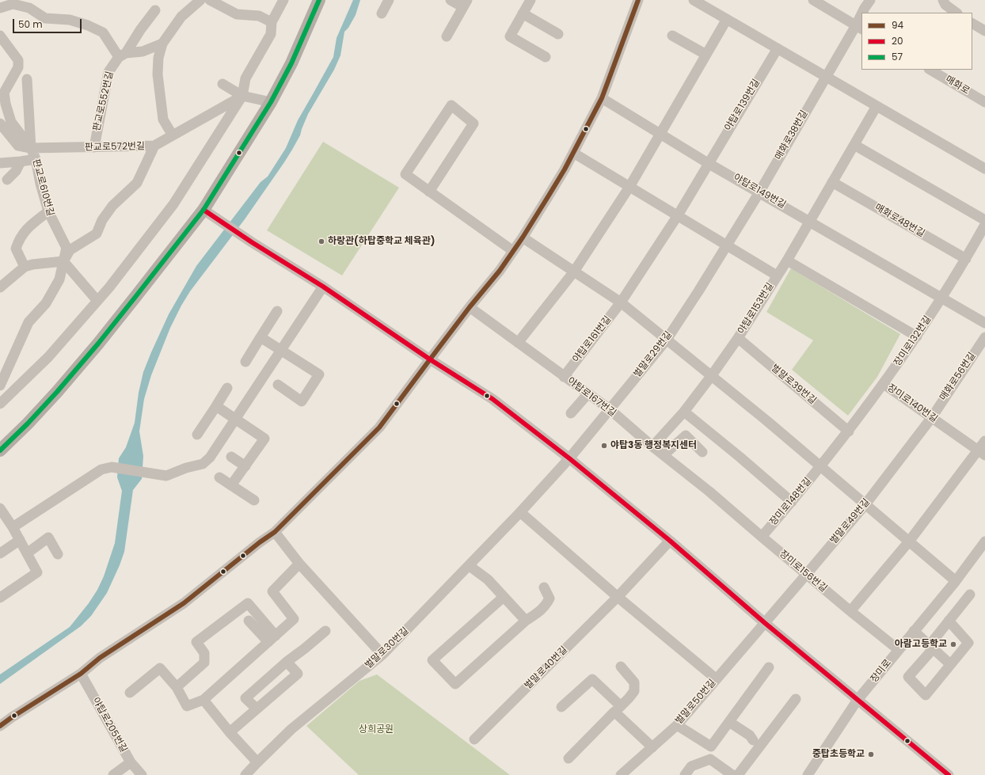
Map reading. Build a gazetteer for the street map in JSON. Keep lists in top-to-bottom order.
{
  "streets": {
    "street": [
      "매화로",
      "판교로552번길",
      "야탑로139번길",
      "매화로38번길",
      "판교로572번길",
      "판교로610번길",
      "야탑로149번길",
      "매화로48번길",
      "야탑로153번길",
      "야탑로161번길",
      "장미로132번길",
      "벌말로29번길",
      "매화로56번길",
      "벌말로39번길",
      "야탑로167번길",
      "장미로140번길",
      "장미로148번길",
      "벌말로49번길",
      "장미로156번길",
      "벌말로30번길",
      "벌말로40번길",
      "장미로",
      "벌말로50번길",
      "야탑로205번길"
    ]
  },
  "crossings": [
    ["판교로552번길", "판교로572번길"],
    ["야탑로139번길", "야탑로149번길"],
    ["매화로38번길", "야탑로149번길"],
    ["매화로38번길", "야탑로153번길"],
    ["매화로38번길", "벌말로29번길"],
    ["판교로572번길", "판교로610번길"],
    ["야탑로149번길", "장미로132번길"],
    ["매화로48번길", "장미로132번길"],
    ["야탑로153번길", "벌말로29번길"],
    ["야탑로153번길", "벌말로39번길"],
    ["야탑로161번길", "야탑로167번길"],
    ["장미로132번길", "장미로140번길"],
    ["벌말로29번길", "야탑로167번길"],
    ["벌말로29번길", "벌말로30번길"],
    ["매화로56번길", "장미로140번길"],
    ["매화로56번길", "벌말로49번길"],
    ["벌말로39번길", "장미로140번길"],
    ["야탑로167번길", "장미로156번길"],
    ["장미로140번길", "장미로148번길"],
    ["장미로140번길", "벌말로49번길"],
    ["장미로148번길", "장미로156번길"],
    ["벌말로49번길", "장미로156번길"],
    ["벌말로49번길", "벌말로50번길"],
    ["장미로156번길", "장미로"]
  ],
  "parks": ["상희공원"],
  "places": [
    "하랑관(하탑중학교 체육관)",
    "야탑3동 행정복지센터",
    "아람고등학교",
    "중탑초등학교"
  ],
  "lines": ["transit line 94", "transit line 57", "transit line 20"],
  "legend": ["94", "20", "57"],
  "scale_bar": "50 m"
}
